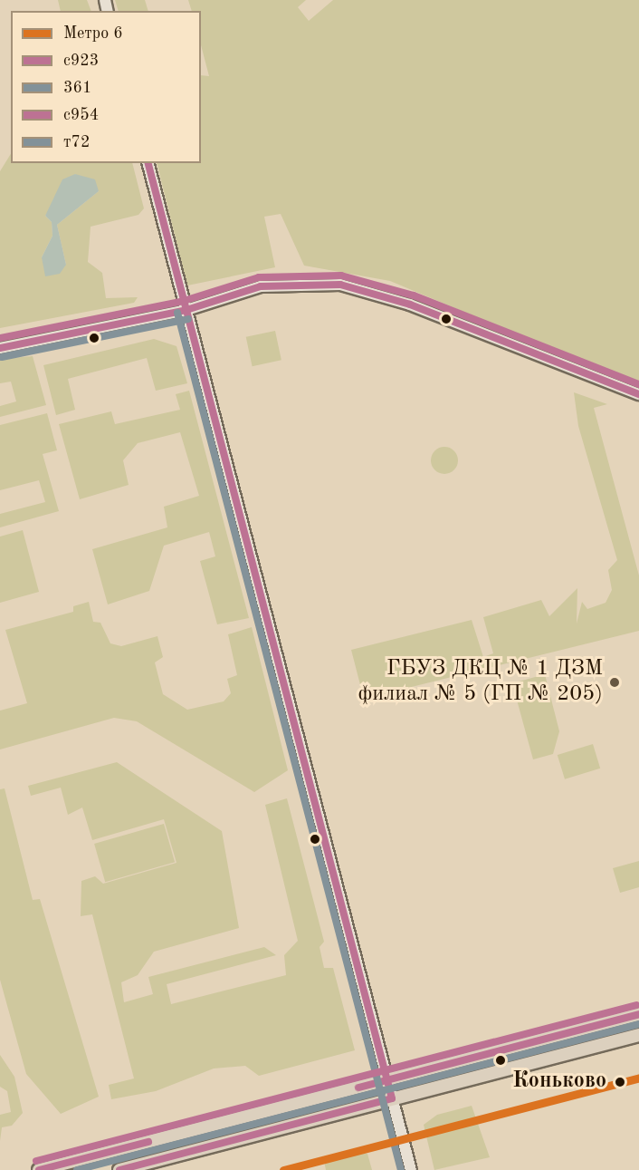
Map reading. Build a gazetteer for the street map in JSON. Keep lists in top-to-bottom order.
{
  "places": ["ГБУЗ ДКЦ № 1 ДЗМ филиал № 5 (ГП № 205)", "Коньково"],
  "lines": [
    "transit line с923",
    "transit line с954",
    "transit line 361",
    "transit line т72",
    "metro line 6"
  ],
  "legend": [
    "Метро 6",
    "с923",
    "361",
    "с954",
    "т72"
  ]
}
